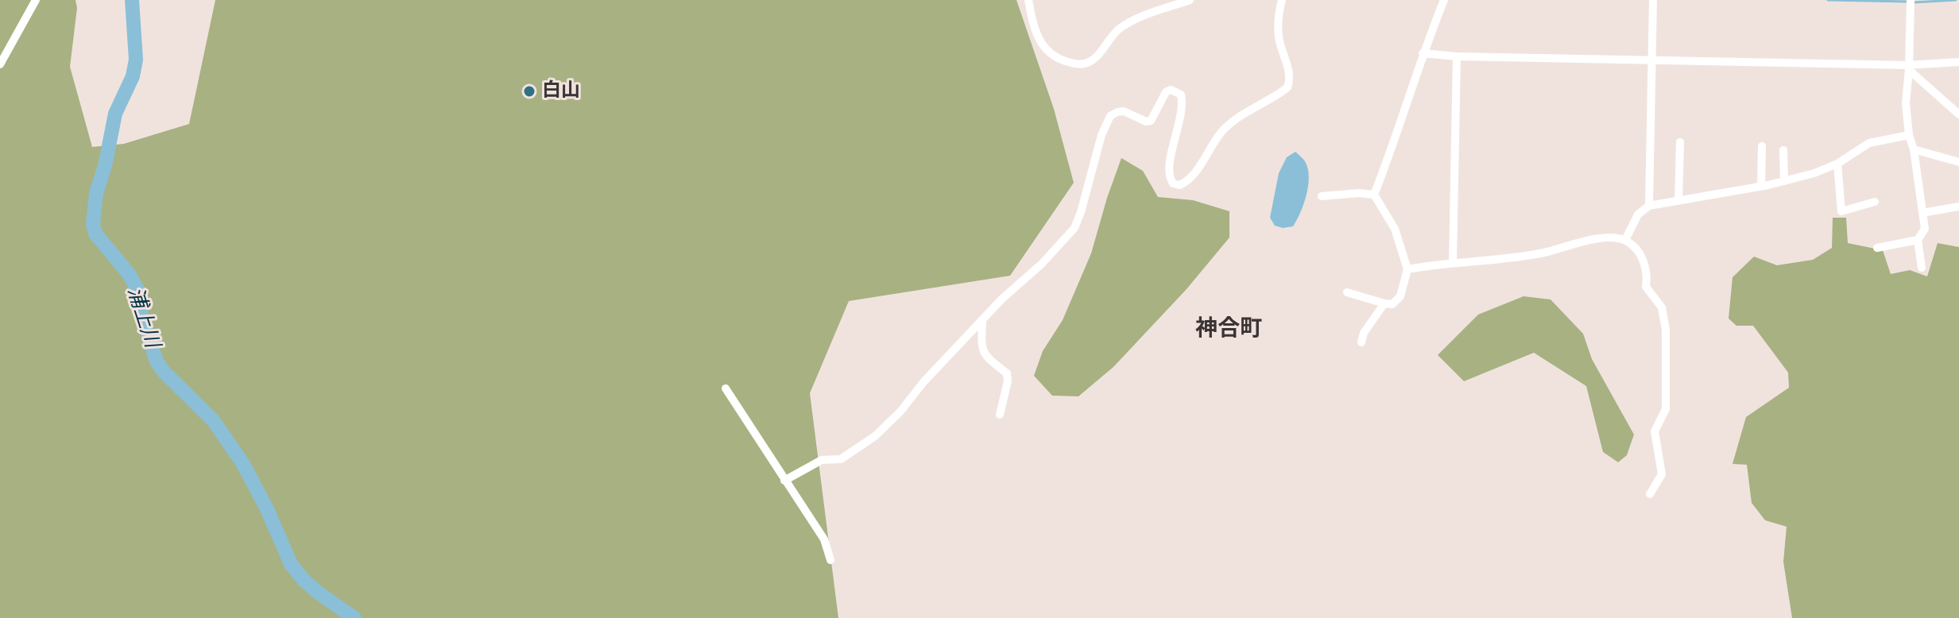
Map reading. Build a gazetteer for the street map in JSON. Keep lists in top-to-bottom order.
{
  "districts": ["神合町"],
  "water": ["浦上川"],
  "places": ["白山"]
}
